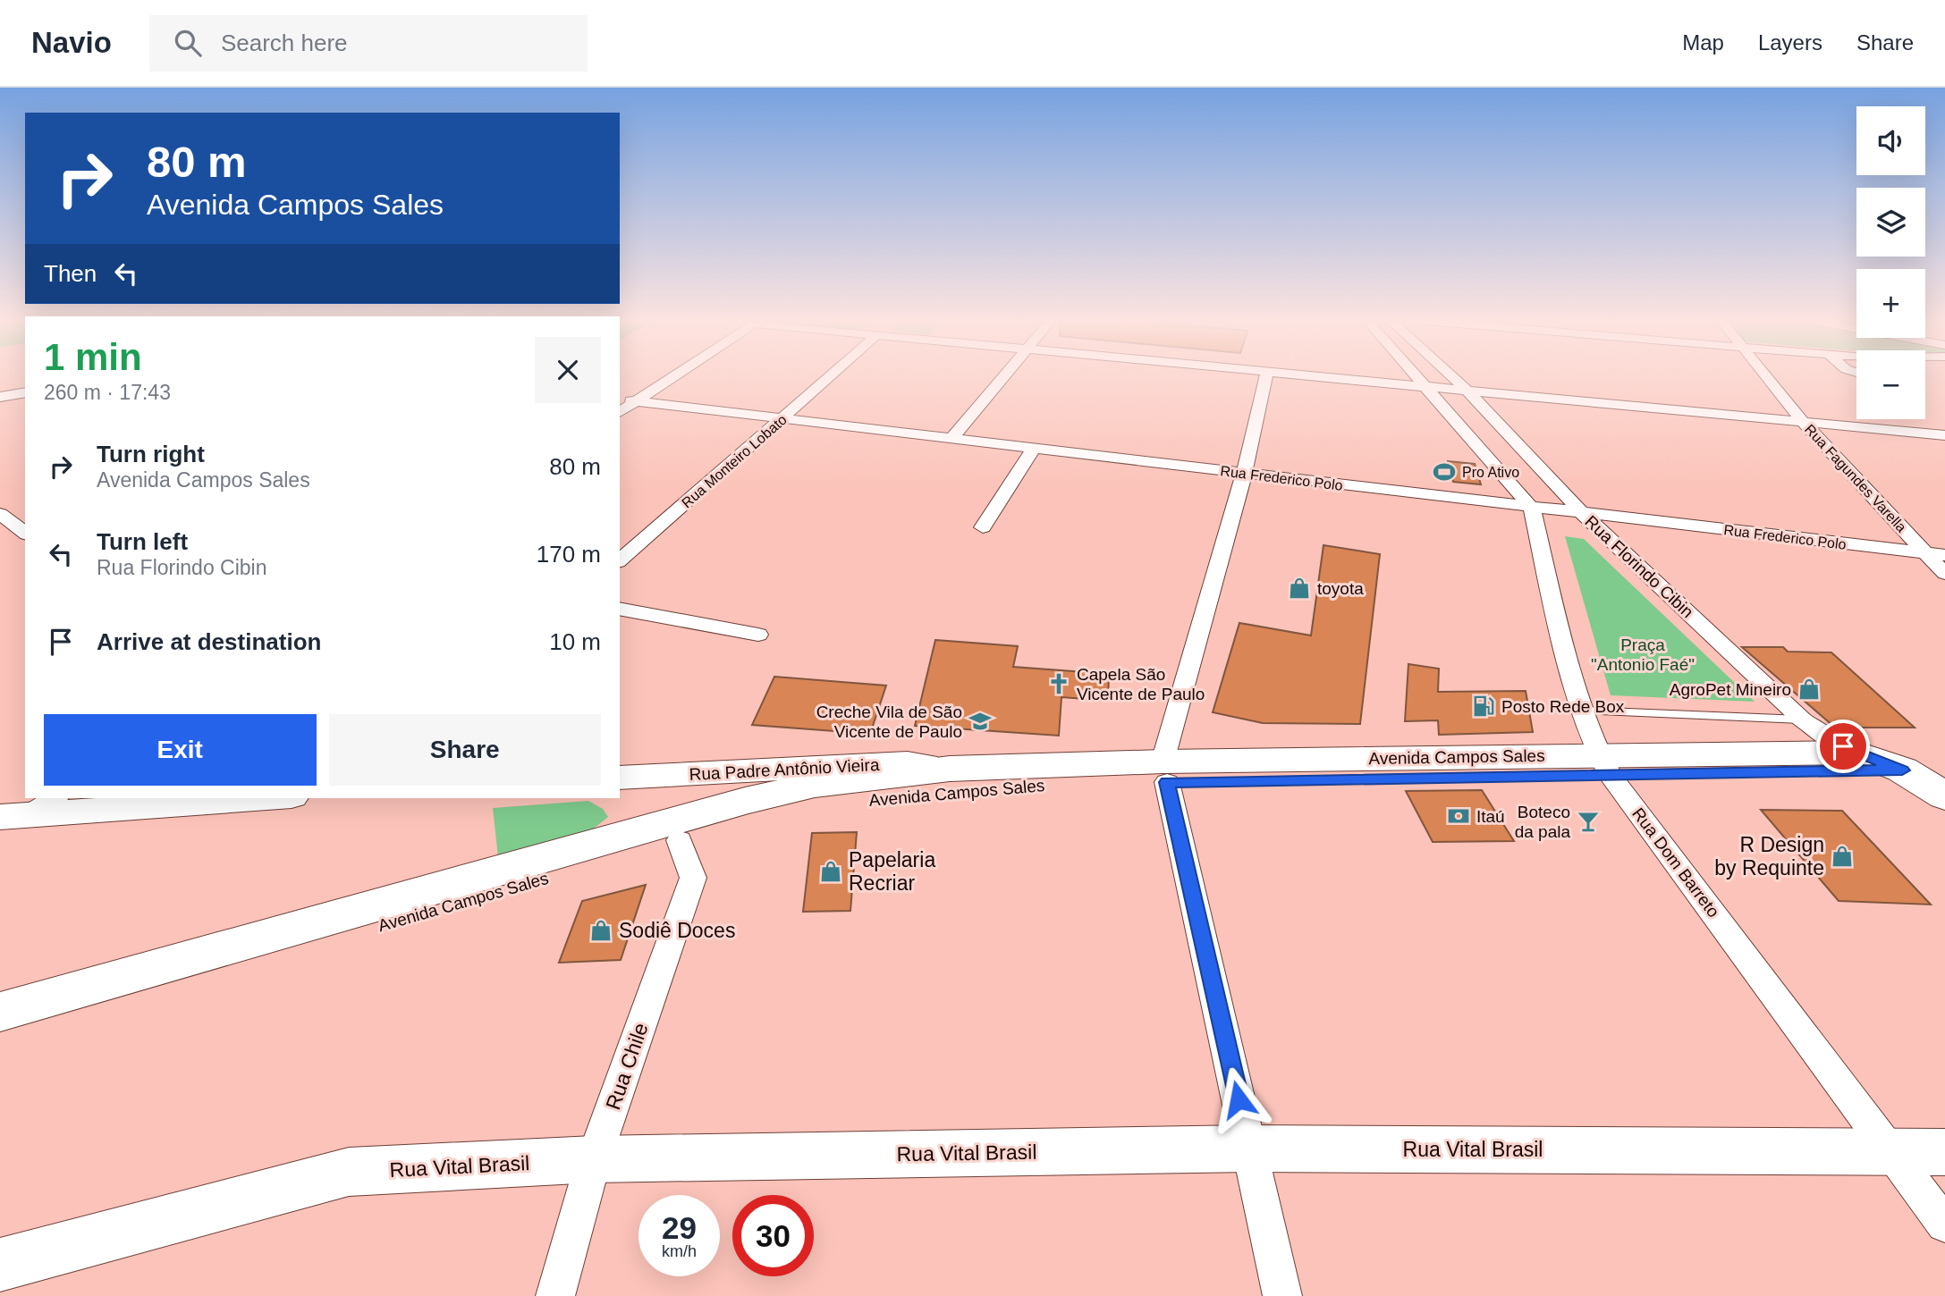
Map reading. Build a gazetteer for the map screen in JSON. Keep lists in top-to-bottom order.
{
  "streets": {
    "main road": ["Rua Florindo Cibin", "Avenida Campos Sales"],
    "street": [
      "Rua Monteiro Lobato",
      "Rua Frederico Polo",
      "Rua Fagundes Varella",
      "Rua Padre Antônio Vieira",
      "Rua Dom Barreto",
      "Rua Chile",
      "Rua Vital Brasil"
    ]
  },
  "crossings": [
    ["Rua Monteiro Lobato", "Rua Frederico Polo"],
    ["Rua Frederico Polo", "Rua Fagundes Varella"],
    ["Rua Frederico Polo", "Rua Florindo Cibin"],
    ["Rua Frederico Polo", "Rua Dom Barreto"],
    ["Rua Florindo Cibin", "Avenida Campos Sales"],
    ["Avenida Campos Sales", "Rua Padre Antônio Vieira"],
    ["Avenida Campos Sales", "Rua Dom Barreto"],
    ["Avenida Campos Sales", "Rua Chile"],
    ["Rua Dom Barreto", "Rua Vital Brasil"],
    ["Rua Chile", "Rua Vital Brasil"]
  ],
  "parks": ["Praça \"Antonio Faé\""],
  "places": {
    "sports": ["Pro Ativo"],
    "shop": [
      "toyota",
      "AgroPet Mineiro",
      "R Design by Requinte",
      "Papelaria Recriar",
      "Sodiê Doces"
    ],
    "church": ["Capela São Vicente de Paulo"],
    "fuel station": ["Posto Rede Box"],
    "school or university": ["Creche Vila de São Vicente de Paulo"],
    "bank": ["Itaú"],
    "bar": ["Boteco da pala"]
  },
  "page": {
    "header": "Navio",
    "search": "Search here",
    "nav": ["Map", "Layers", "Share"],
    "map_buttons": ["+", "−"],
    "turn": ["80 m", "Avenida Campos Sales"],
    "then": "Then",
    "heading": ["1 min", "260 m · 17:43"],
    "list": [
      {
        "name": "Turn right",
        "note": "Avenida Campos Sales",
        "value": "80 m"
      },
      {
        "name": "Turn left",
        "note": "Rua Florindo Cibin",
        "value": "170 m"
      },
      {
        "name": "Arrive at destination",
        "value": "10 m"
      }
    ],
    "buttons": ["Exit", "Share"],
    "speed": "29 km/h",
    "limit": "30"
  }
}
